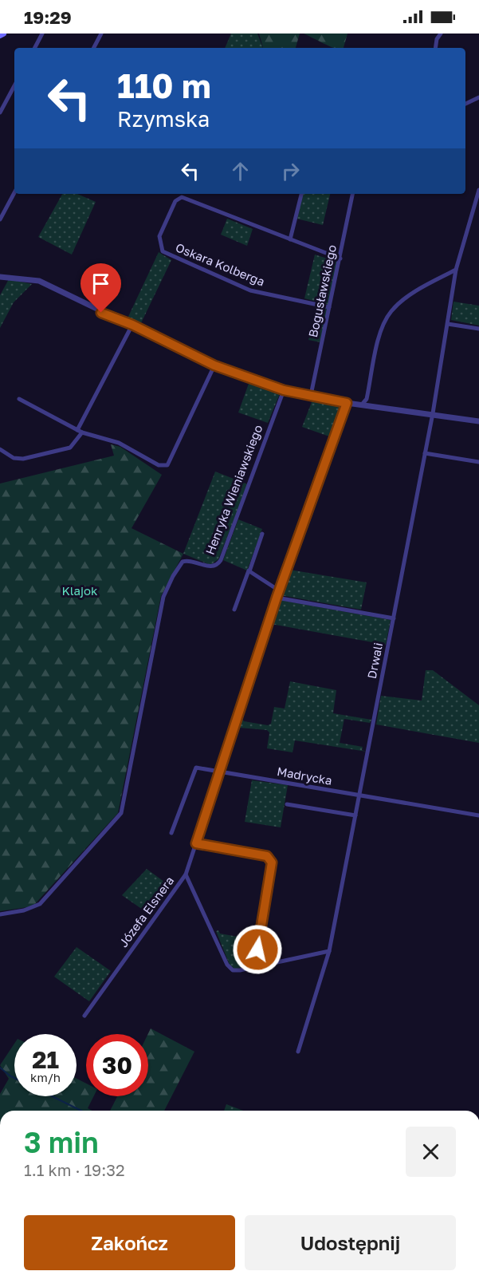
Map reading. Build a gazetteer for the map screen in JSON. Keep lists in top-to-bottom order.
{
  "streets": {
    "street": [
      "Oskara Kolberga",
      "Bogusławskiego",
      "Henryka Wieniawskiego",
      "Drwali",
      "Madrycka",
      "Józefa Elsnera"
    ]
  },
  "crossings": [
    ["Oskara Kolberga", "Bogusławskiego"],
    ["Drwali", "Madrycka"],
    ["Madrycka", "Józefa Elsnera"]
  ],
  "parks": ["Klajok"],
  "page": {
    "status": "19:29",
    "turn": ["110 m", "Rzymska"],
    "speed": "21 km/h",
    "limit": "30",
    "heading": ["3 min", "1.1 km · 19:32"],
    "buttons": ["Zakończ", "Udostępnij"]
  }
}
